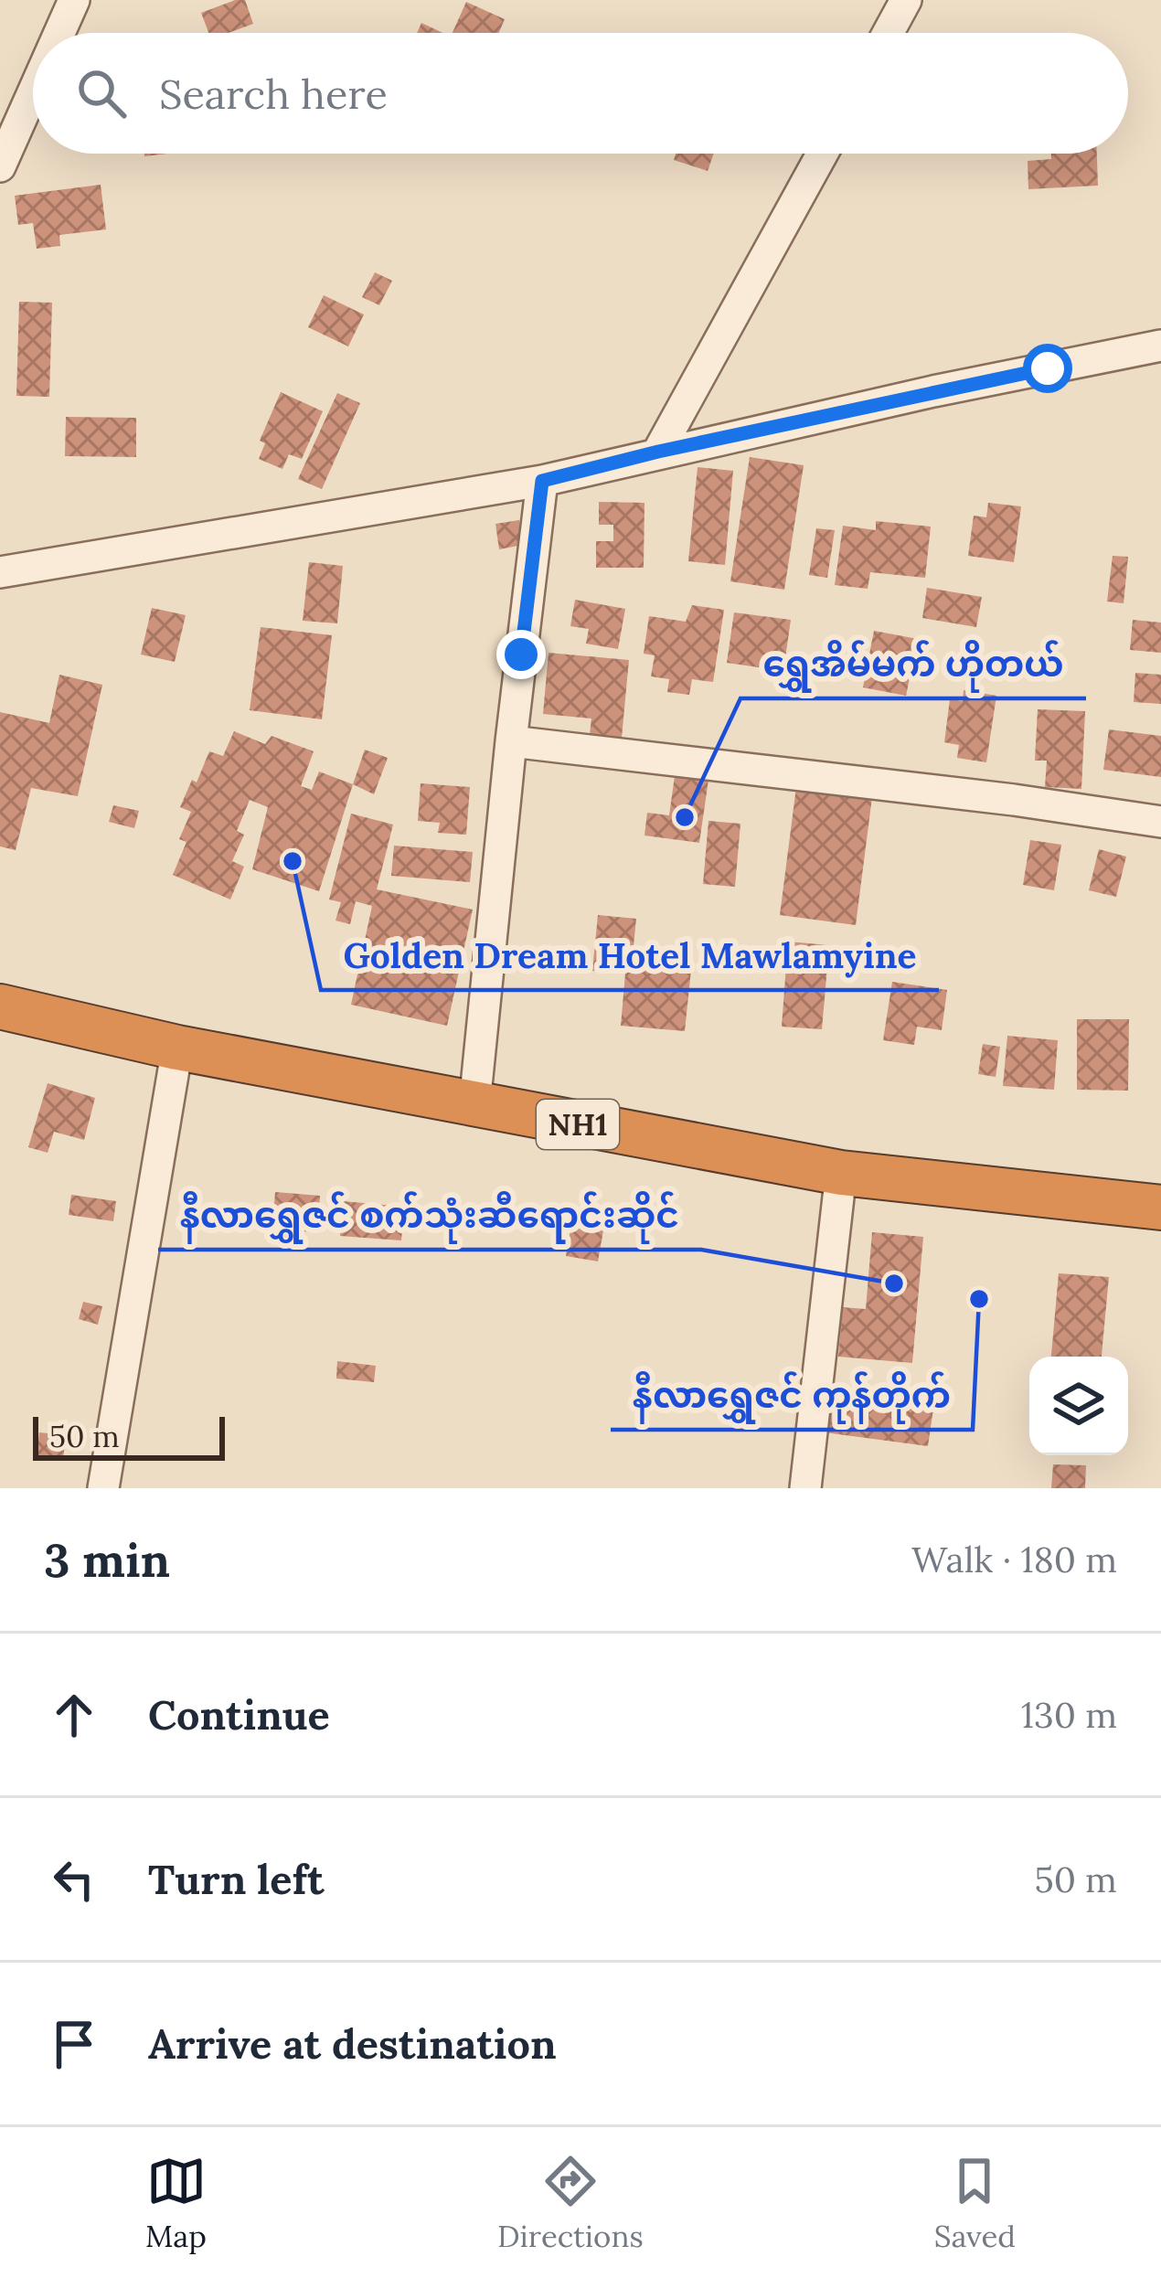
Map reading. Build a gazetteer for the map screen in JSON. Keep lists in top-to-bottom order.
{
  "streets": {
    "highway": ["NH1"]
  },
  "places": [
    "ရွှေအိမ်မက် ဟိုတယ်",
    "Golden Dream Hotel Mawlamyine",
    "နီလာရွှေဇင် စက်သုံးဆီရောင်းဆိုင်",
    "နီလာရွှေဇင် ကုန်တိုက်"
  ],
  "scale_bar": "50 m",
  "page": {
    "search": "Search here",
    "scale": "50 m",
    "heading": ["3 min", "Walk · 180 m"],
    "list": [
      ["Continue", "130 m"],
      ["Turn left", "50 m"],
      "Arrive at destination"
    ],
    "nav": ["Map", "Directions", "Saved"]
  }
}
